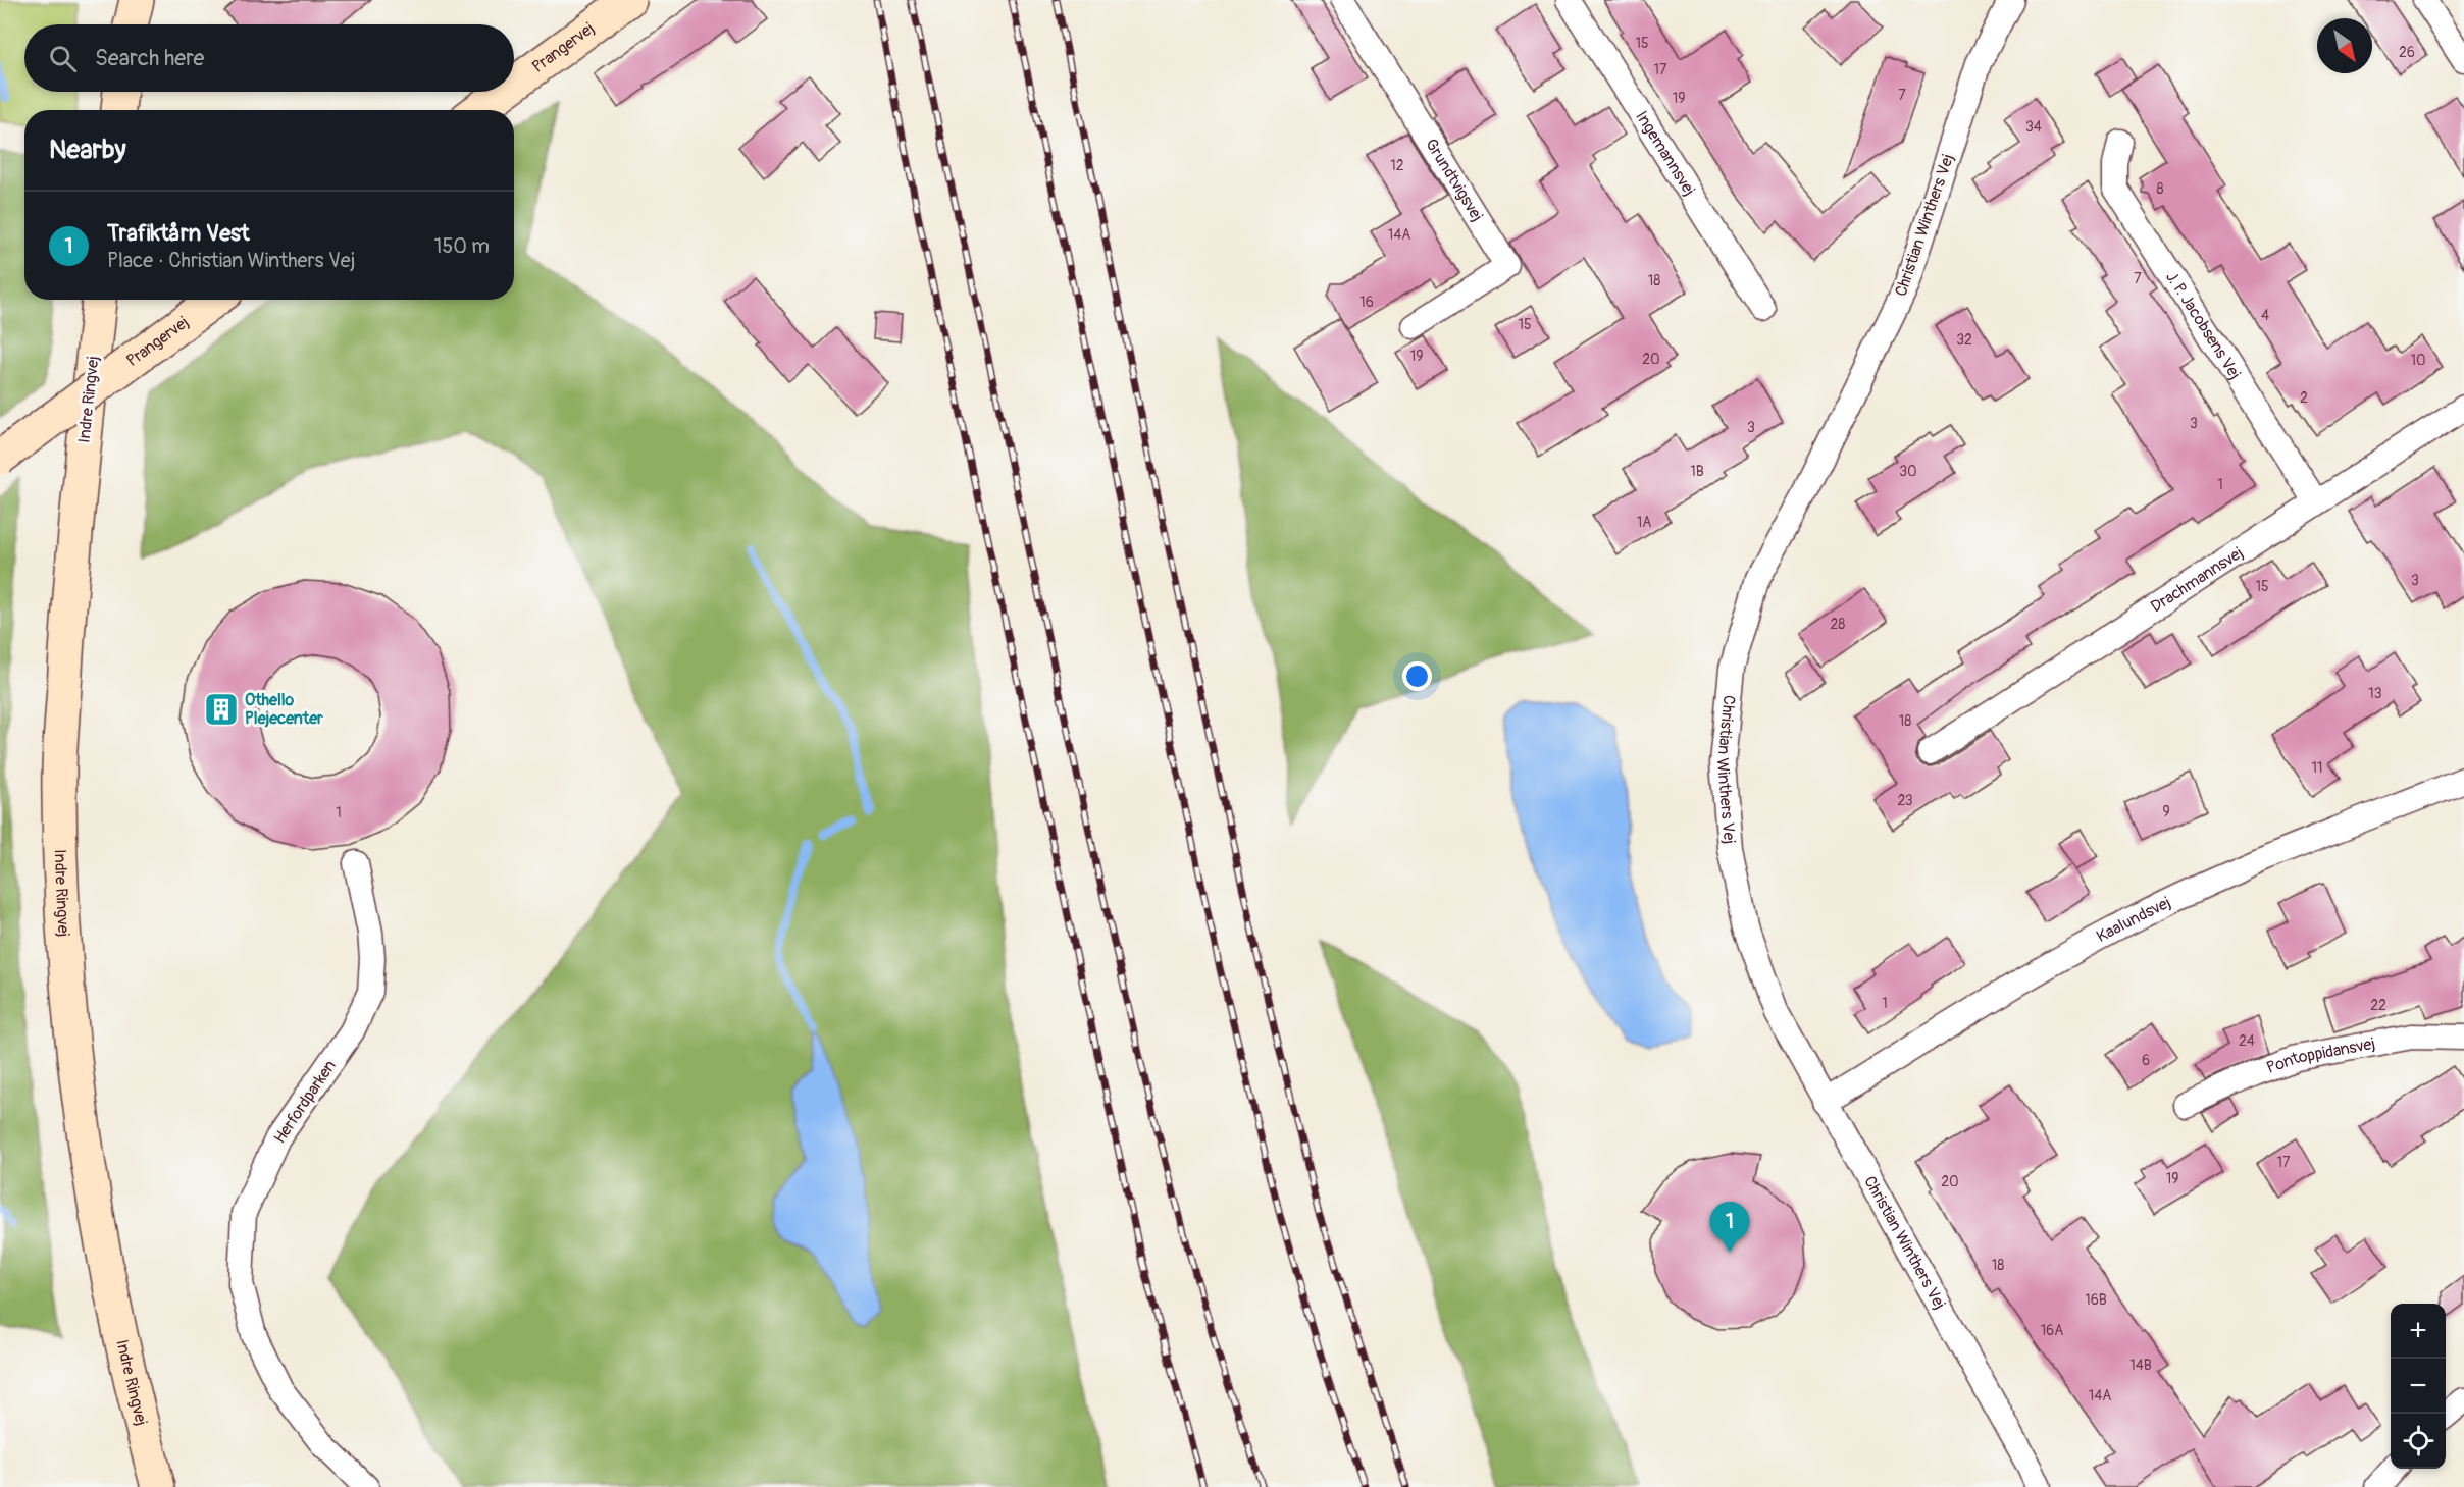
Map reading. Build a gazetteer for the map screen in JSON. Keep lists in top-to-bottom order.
{
  "streets": {
    "street": [
      "Prangervej",
      "Ingemannsvej",
      "Grundtvigsvej",
      "Christian Winthers Vej",
      "J. P. Jacobsens Vej",
      "Indre Ringvej",
      "Drachmannsvej",
      "Kaalundsvej",
      "Pontoppidansvej",
      "Herfordparken"
    ]
  },
  "crossings": [
    ["Christian Winthers Vej", "Kaalundsvej"],
    ["J. P. Jacobsens Vej", "Drachmannsvej"]
  ],
  "places": {
    "building": ["Othello Plejecenter"]
  },
  "house_numbers": [
    "15",
    "26",
    "17",
    "7",
    "19",
    "34",
    "12",
    "8",
    "14A",
    "7",
    "18",
    "16",
    "4",
    "15",
    "32",
    "19",
    "20",
    "10",
    "2",
    "3",
    "3",
    "1B",
    "30",
    "1",
    "1A",
    "3",
    "15",
    "28",
    "13",
    "18",
    "11",
    "23",
    "9",
    "1",
    "1",
    "22",
    "24",
    "6",
    "17",
    "19",
    "20",
    "18",
    "16B",
    "16A",
    "14B",
    "14A"
  ],
  "north": "bottom right",
  "page": {
    "search": "Search here",
    "heading": "Nearby",
    "list": [
      {
        "mark": "1",
        "name": "Trafiktårn Vest",
        "note": "Place · Christian Winthers Vej",
        "value": "150 m"
      }
    ],
    "pins": "1",
    "map_buttons": ["+", "−"]
  }
}
